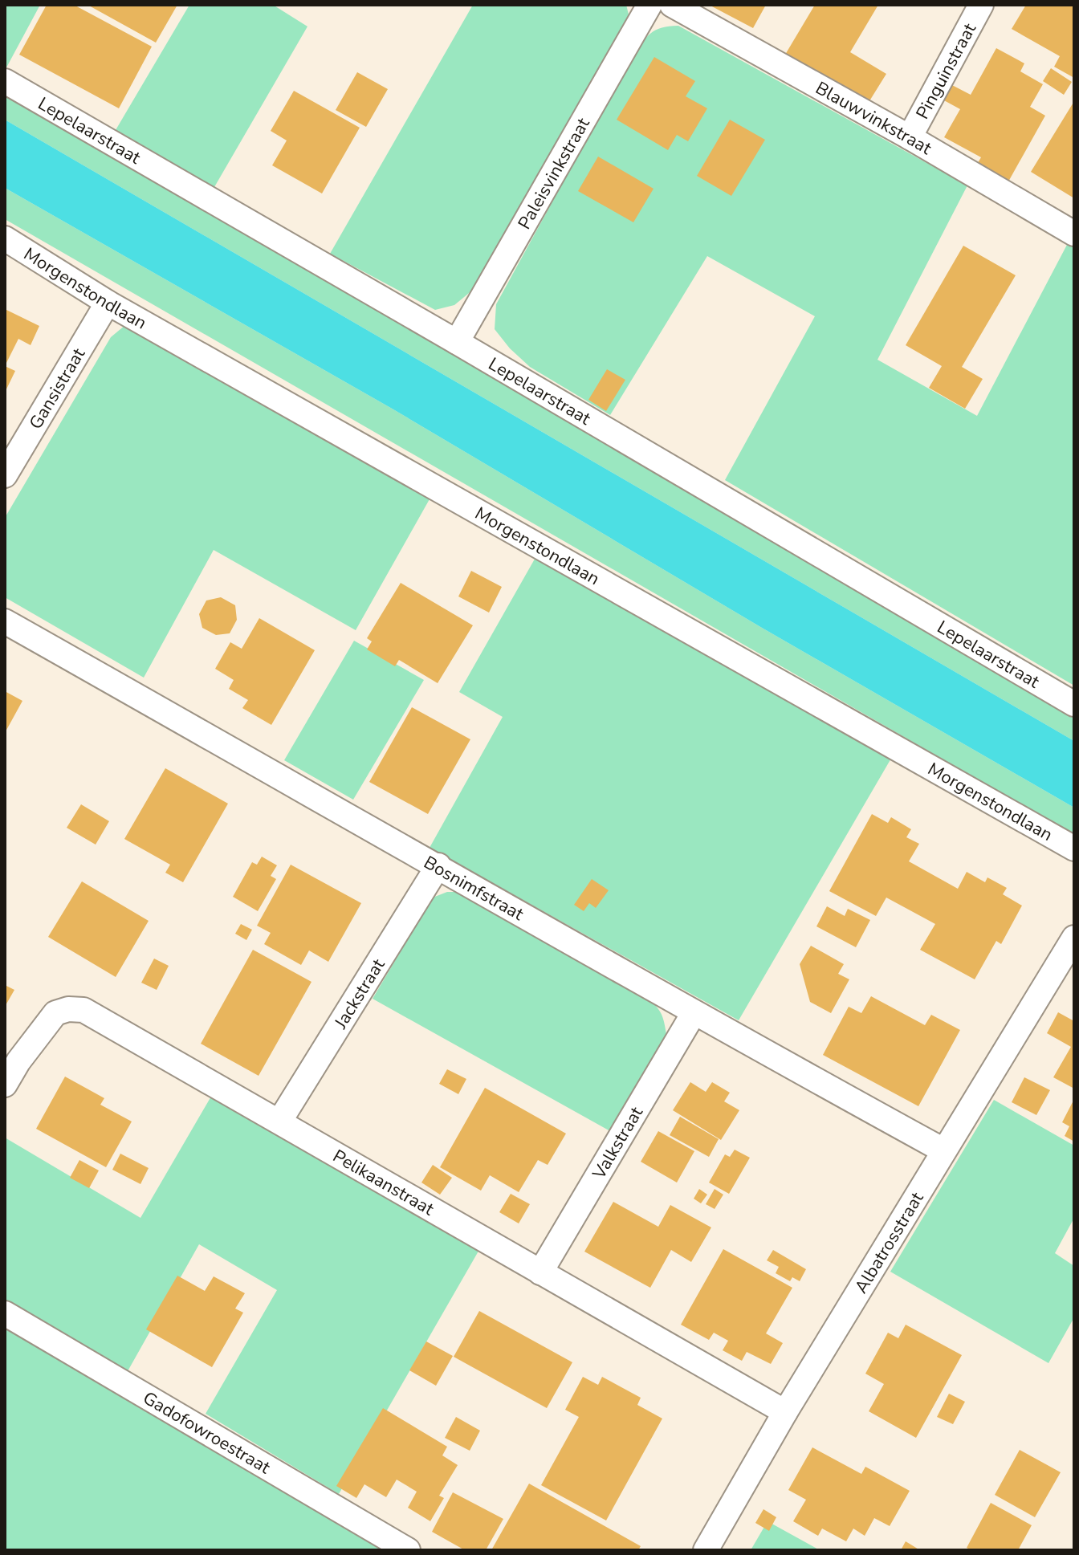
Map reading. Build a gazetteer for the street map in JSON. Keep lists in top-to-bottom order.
{
  "streets": {
    "street": [
      "Pinguinstraat",
      "Blauwvinkstraat",
      "Lepelaarstraat",
      "Paleisvinkstraat",
      "Morgenstondlaan",
      "Gansistraat",
      "Bosnimfstraat",
      "Jackstraat",
      "Valkstraat",
      "Pelikaanstraat",
      "Albatrosstraat",
      "Gadofowroestraat"
    ]
  },
  "crossings": [
    ["Pinguinstraat", "Blauwvinkstraat"],
    ["Lepelaarstraat", "Paleisvinkstraat"],
    ["Morgenstondlaan", "Gansistraat"],
    ["Bosnimfstraat", "Jackstraat"],
    ["Bosnimfstraat", "Valkstraat"],
    ["Bosnimfstraat", "Albatrosstraat"],
    ["Jackstraat", "Pelikaanstraat"],
    ["Valkstraat", "Pelikaanstraat"],
    ["Pelikaanstraat", "Albatrosstraat"]
  ]
}
